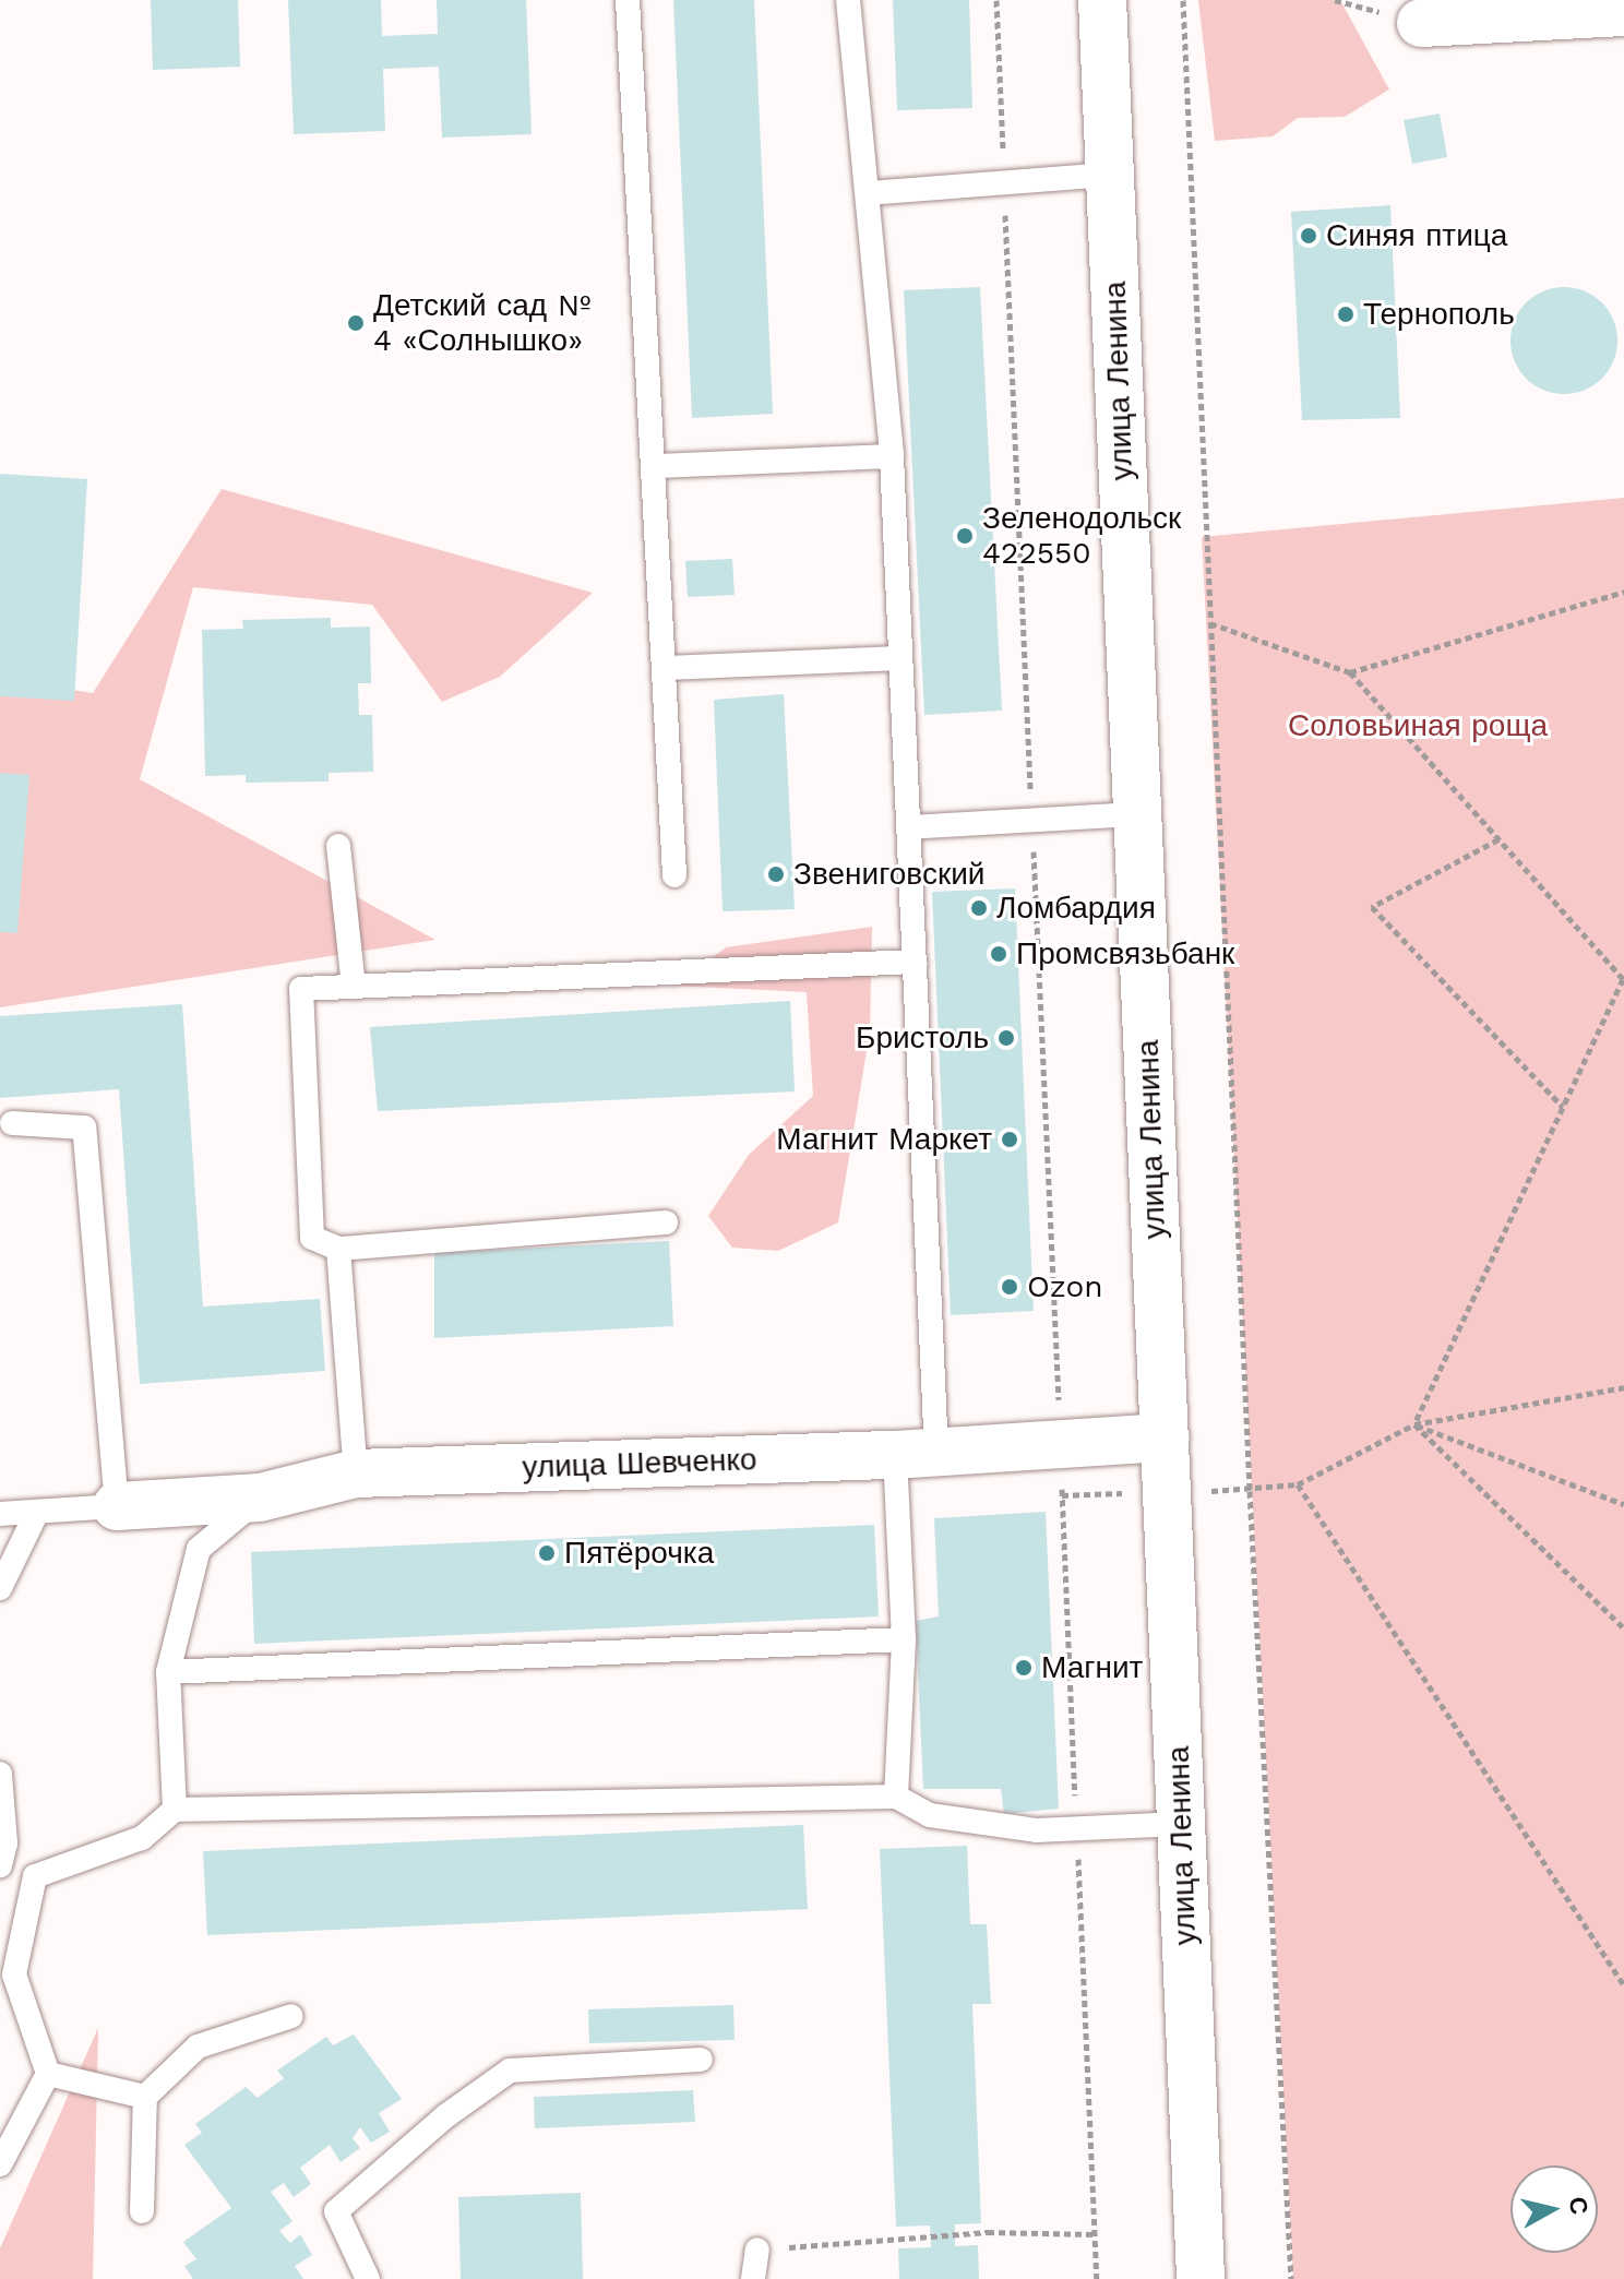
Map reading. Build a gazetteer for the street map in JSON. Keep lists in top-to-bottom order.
{
  "streets": {
    "main road": ["улица Ленина", "улица Шевченко"]
  },
  "crossings": [
    ["улица Ленина", "улица Шевченко"]
  ],
  "parks": ["Соловьиная роща"],
  "places": [
    "Синяя птица",
    "Тернополь",
    "Детский сад № 4 «Солнышко»",
    "Зеленодольск 422550",
    "Звениговский",
    "Ломбардия",
    "Промсвязьбанк",
    "Бристоль",
    "Магнит Маркет",
    "Ozon",
    "Пятёрочка",
    "Магнит"
  ],
  "north": "right"
}
